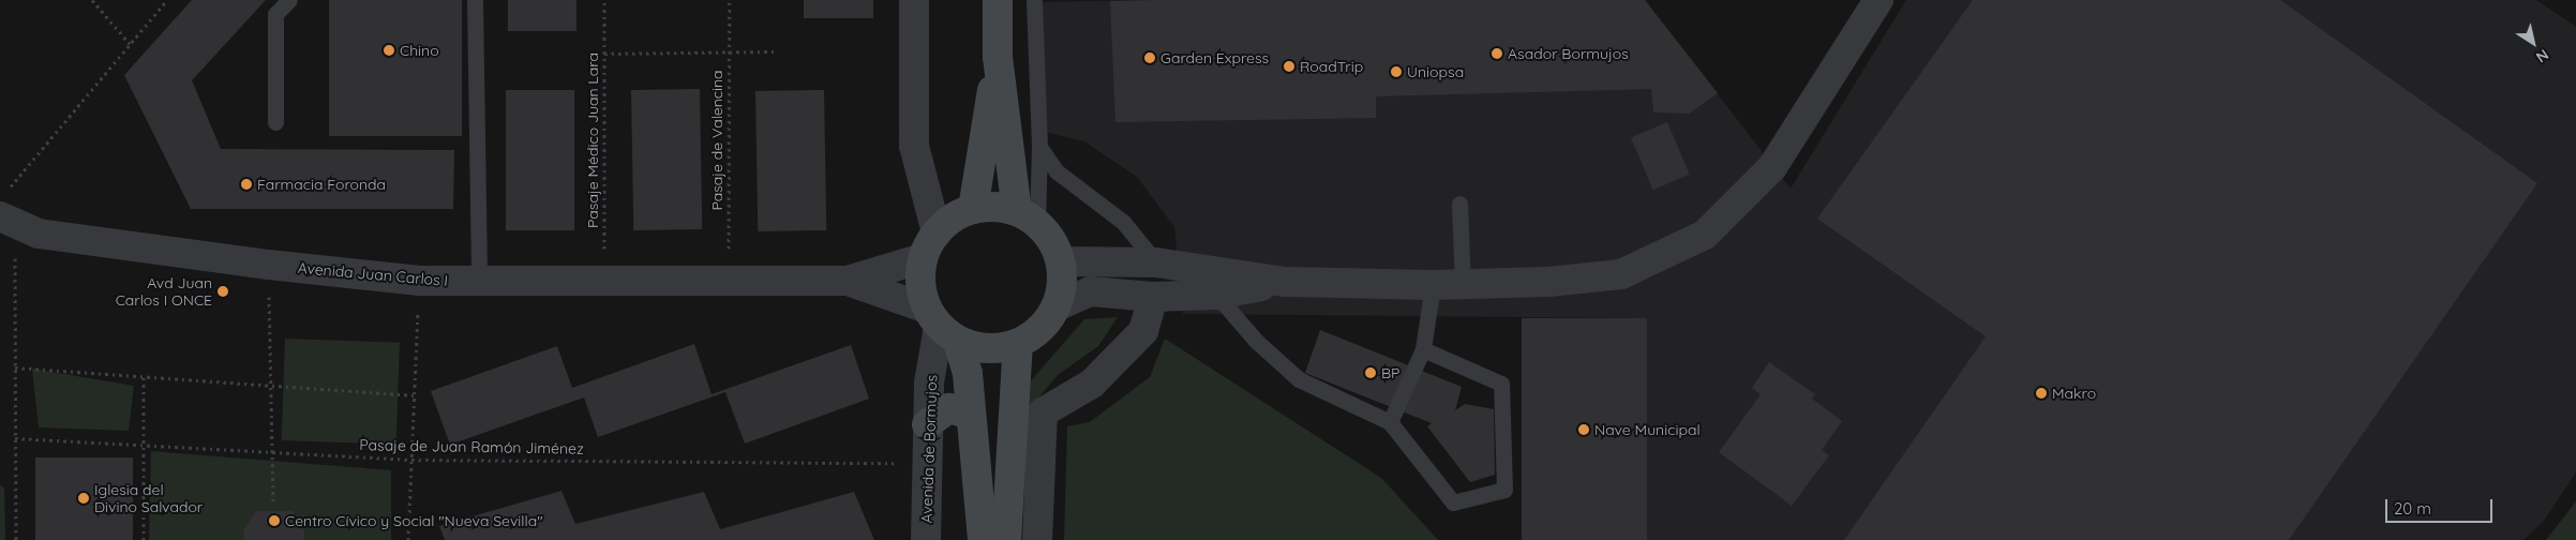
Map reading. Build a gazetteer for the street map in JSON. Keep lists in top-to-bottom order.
{
  "streets": {
    "street": ["Avenida Juan Carlos I", "Avenida de Bormujos"],
    "path": ["Pasaje Médico Juan Lara", "Pasaje de Valencina", "Pasaje de Juan Ramón Jiménez"]
  },
  "crossings": [
    ["Pasaje Médico Juan Lara", "Avenida Juan Carlos I"],
    ["Pasaje de Valencina", "Avenida Juan Carlos I"],
    ["Avenida Juan Carlos I", "Avenida de Bormujos"],
    ["Pasaje de Juan Ramón Jiménez", "Avenida de Bormujos"]
  ],
  "places": [
    "Chino",
    "Asador Bormujos",
    "Garden Express",
    "RoadTrip",
    "Uniopsa",
    "Farmacia Foronda",
    "Avd Juan Carlos I ONCE",
    "BP",
    "Makro",
    "Nave Municipal",
    "Iglesia del Divino Salvador",
    "Centro Cívico y Social \"Nueva Sevilla\""
  ],
  "scale_bar": "20 m",
  "north": "bottom right"
}
